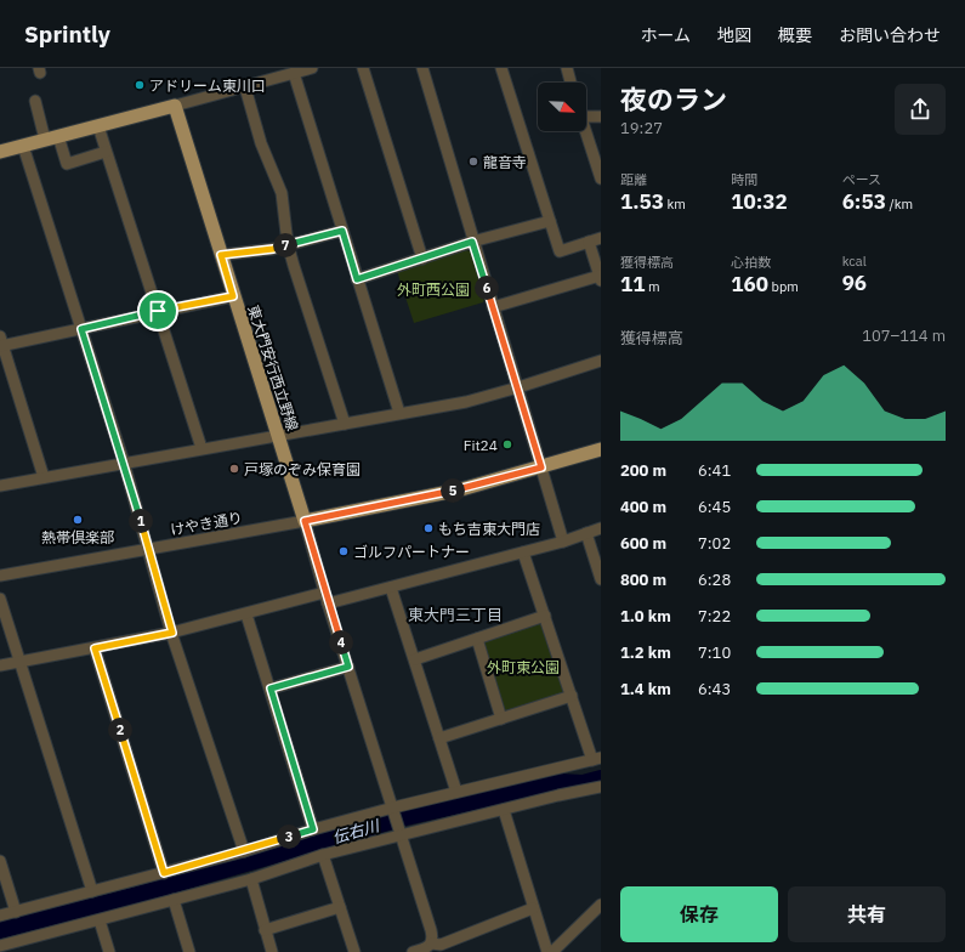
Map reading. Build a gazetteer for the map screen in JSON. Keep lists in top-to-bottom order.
{
  "streets": {
    "main road": ["東大門安行西立野線"],
    "street": ["けやき通り"]
  },
  "crossings": [
    ["東大門安行西立野線", "けやき通り"]
  ],
  "districts": ["東大門三丁目"],
  "water": ["伝右川"],
  "parks": ["外町西公園", "外町東公園"],
  "places": [
    "アドリーム東川口",
    "龍音寺",
    "Fit24",
    "戸塚のぞみ保育園",
    "熱帯倶楽部",
    "もち吉東大門店",
    "ゴルフパートナー"
  ],
  "north": "bottom right",
  "page": {
    "header": "Sprintly",
    "nav": [
      "ホーム",
      "地図",
      "概要",
      "お問い合わせ"
    ],
    "heading": ["夜のラン", "19:27"],
    "stats": [
      ["距離", "1.53 km"],
      ["時間", "10:32"],
      ["ペース", "6:53 /km"],
      ["獲得標高", "11 m"],
      ["心拍数", "160 bpm"],
      ["kcal", "96"]
    ],
    "pins": [
      "7",
      "6",
      "5",
      "1",
      "4",
      "2",
      "3"
    ],
    "chart": ["獲得標高", "107–114 m"],
    "list": [
      {
        "name": "200 m",
        "note": "6:41"
      },
      {
        "name": "400 m",
        "note": "6:45"
      },
      {
        "name": "600 m",
        "note": "7:02"
      },
      {
        "name": "800 m",
        "note": "6:28"
      },
      {
        "name": "1.0 km",
        "note": "7:22"
      },
      {
        "name": "1.2 km",
        "note": "7:10"
      },
      {
        "name": "1.4 km",
        "note": "6:43"
      }
    ],
    "buttons": ["保存", "共有"]
  }
}
